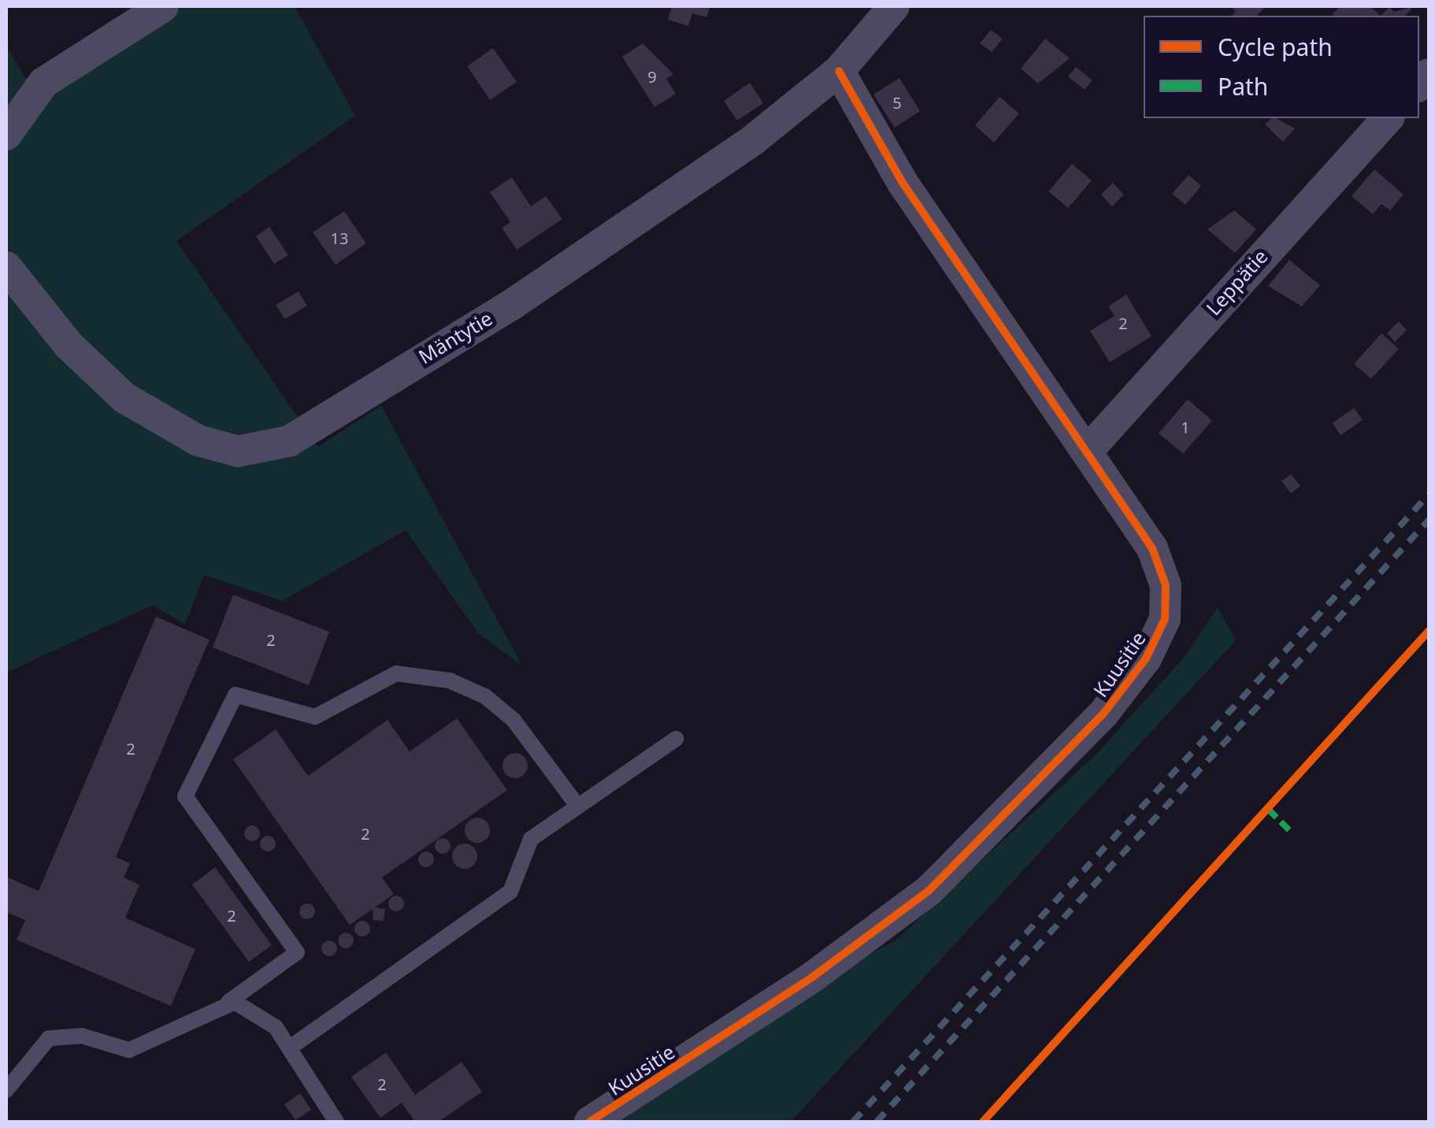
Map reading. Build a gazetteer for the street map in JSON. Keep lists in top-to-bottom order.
{
  "streets": {
    "street": ["Leppätie", "Mäntytie", "Kuusitie"]
  },
  "crossings": [
    ["Leppätie", "Kuusitie"],
    ["Mäntytie", "Kuusitie"]
  ],
  "house_numbers": [
    "9",
    "5",
    "13",
    "2",
    "1",
    "2",
    "2",
    "2",
    "2",
    "2"
  ],
  "legend": ["Cycle path", "Path"]
}
